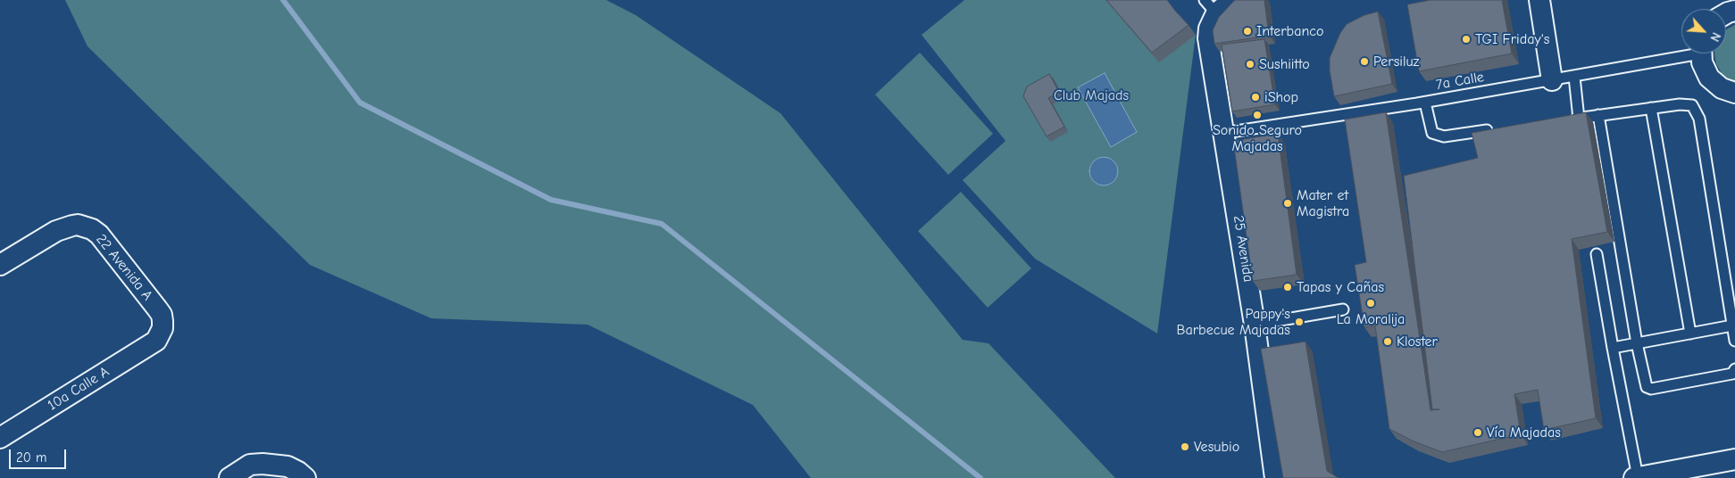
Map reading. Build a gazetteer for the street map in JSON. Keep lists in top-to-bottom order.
{
  "streets": {
    "street": ["25 Avenida", "22 Avenida A", "10a Calle A"],
    "lane": ["7a Calle"]
  },
  "crossings": [
    ["7a Calle", "25 Avenida"],
    ["22 Avenida A", "10a Calle A"]
  ],
  "parks": ["Club Majads"],
  "places": [
    "Interbanco",
    "TGI Friday's",
    "Persiluz",
    "Sushiitto",
    "iShop",
    "Sonido Seguro Majadas",
    "Mater et Magistra",
    "Tapas y Cañas",
    "La Moralija",
    "Pappy's Barbecue Majadas",
    "Kloster",
    "Vía Majadas",
    "Vesubio"
  ],
  "scale_bar": "20 m",
  "north": "bottom right"
}
